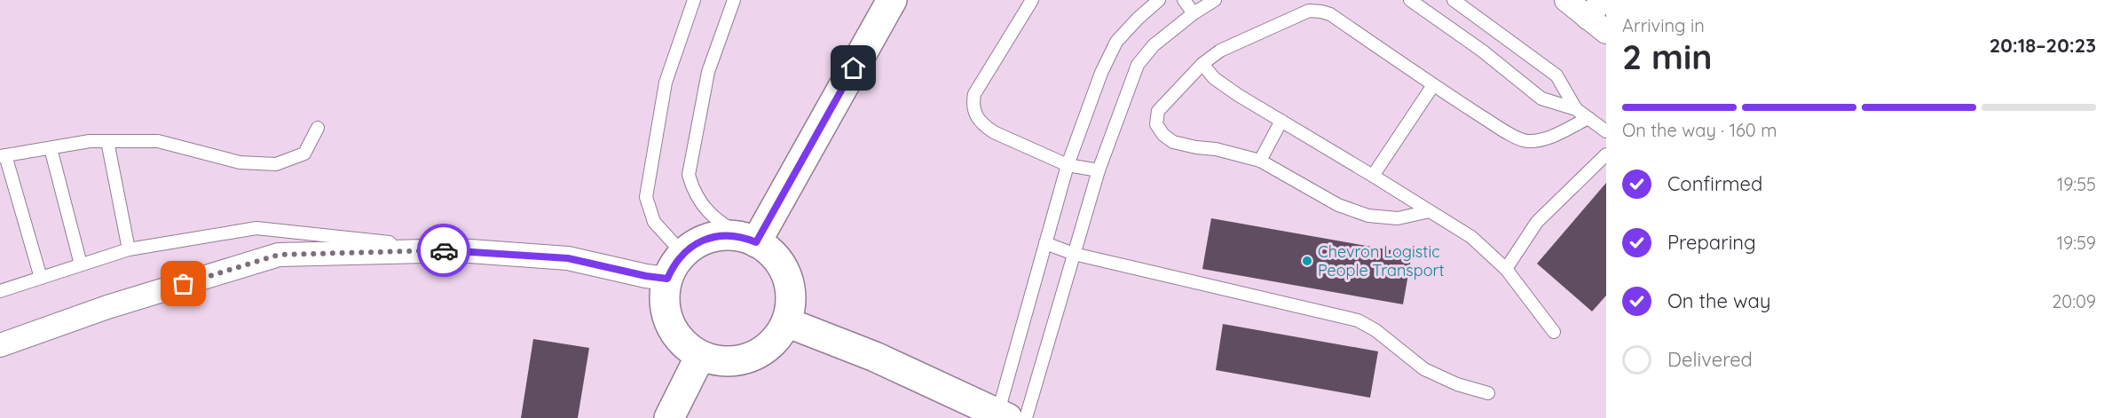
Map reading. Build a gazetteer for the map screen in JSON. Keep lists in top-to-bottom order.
{
  "places": ["Chevron Logistic People Transport"],
  "page": {
    "heading": ["2 min", "Arriving in", "20:18–20:23"],
    "bar": "On the way · 160 m",
    "list": [
      ["Confirmed", "19:55"],
      ["Preparing", "19:59"],
      ["On the way", "20:09"],
      "Delivered"
    ]
  }
}
